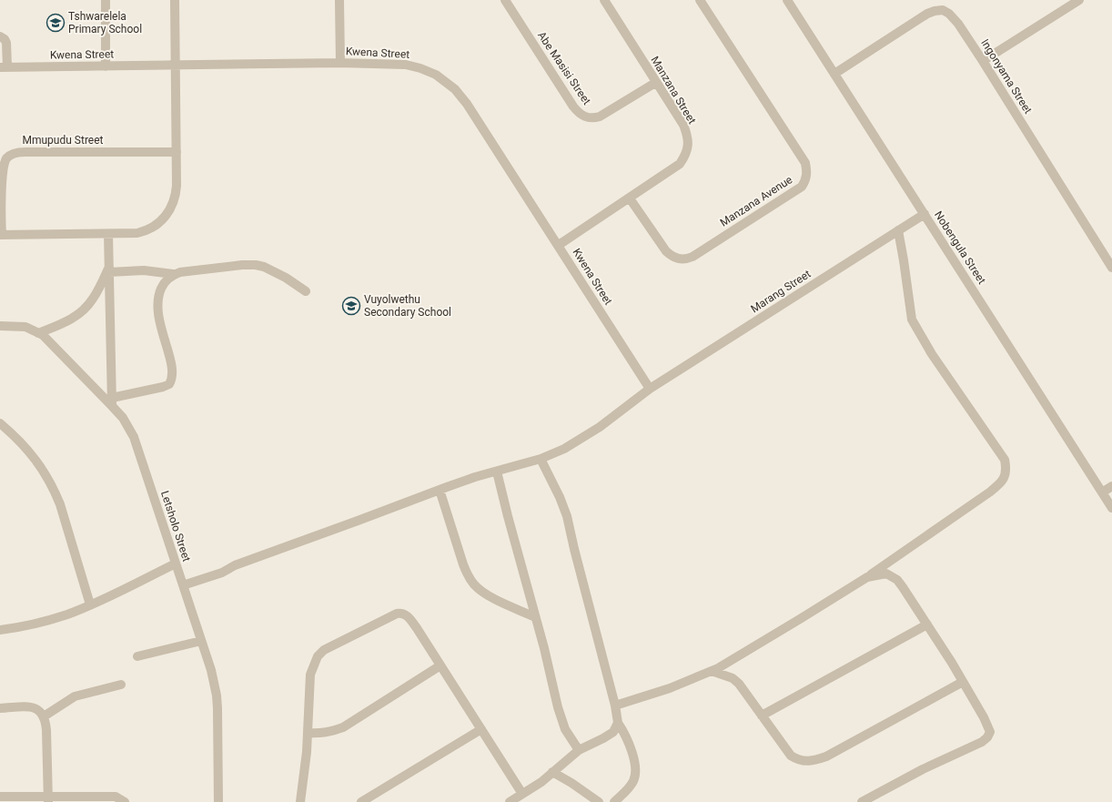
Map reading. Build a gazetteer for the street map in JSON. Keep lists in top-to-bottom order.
{
  "streets": {
    "street": [
      "Kwena Street",
      "Abe Masisi Street",
      "Ingonyama Street",
      "Manzana Street",
      "Mmupudu Street",
      "Manzana Avenue",
      "Nobengula Street",
      "Marang Street",
      "Letsholo Street"
    ]
  },
  "crossings": [
    ["Kwena Street", "Manzana Street"],
    ["Kwena Street", "Mmupudu Street"],
    ["Kwena Street", "Marang Street"],
    ["Abe Masisi Street", "Manzana Street"],
    ["Ingonyama Street", "Nobengula Street"],
    ["Manzana Street", "Manzana Avenue"],
    ["Nobengula Street", "Marang Street"],
    ["Marang Street", "Letsholo Street"]
  ],
  "places": {
    "school or university": ["Tshwarelela Primary School", "Vuyolwethu Secondary School"]
  }
}
